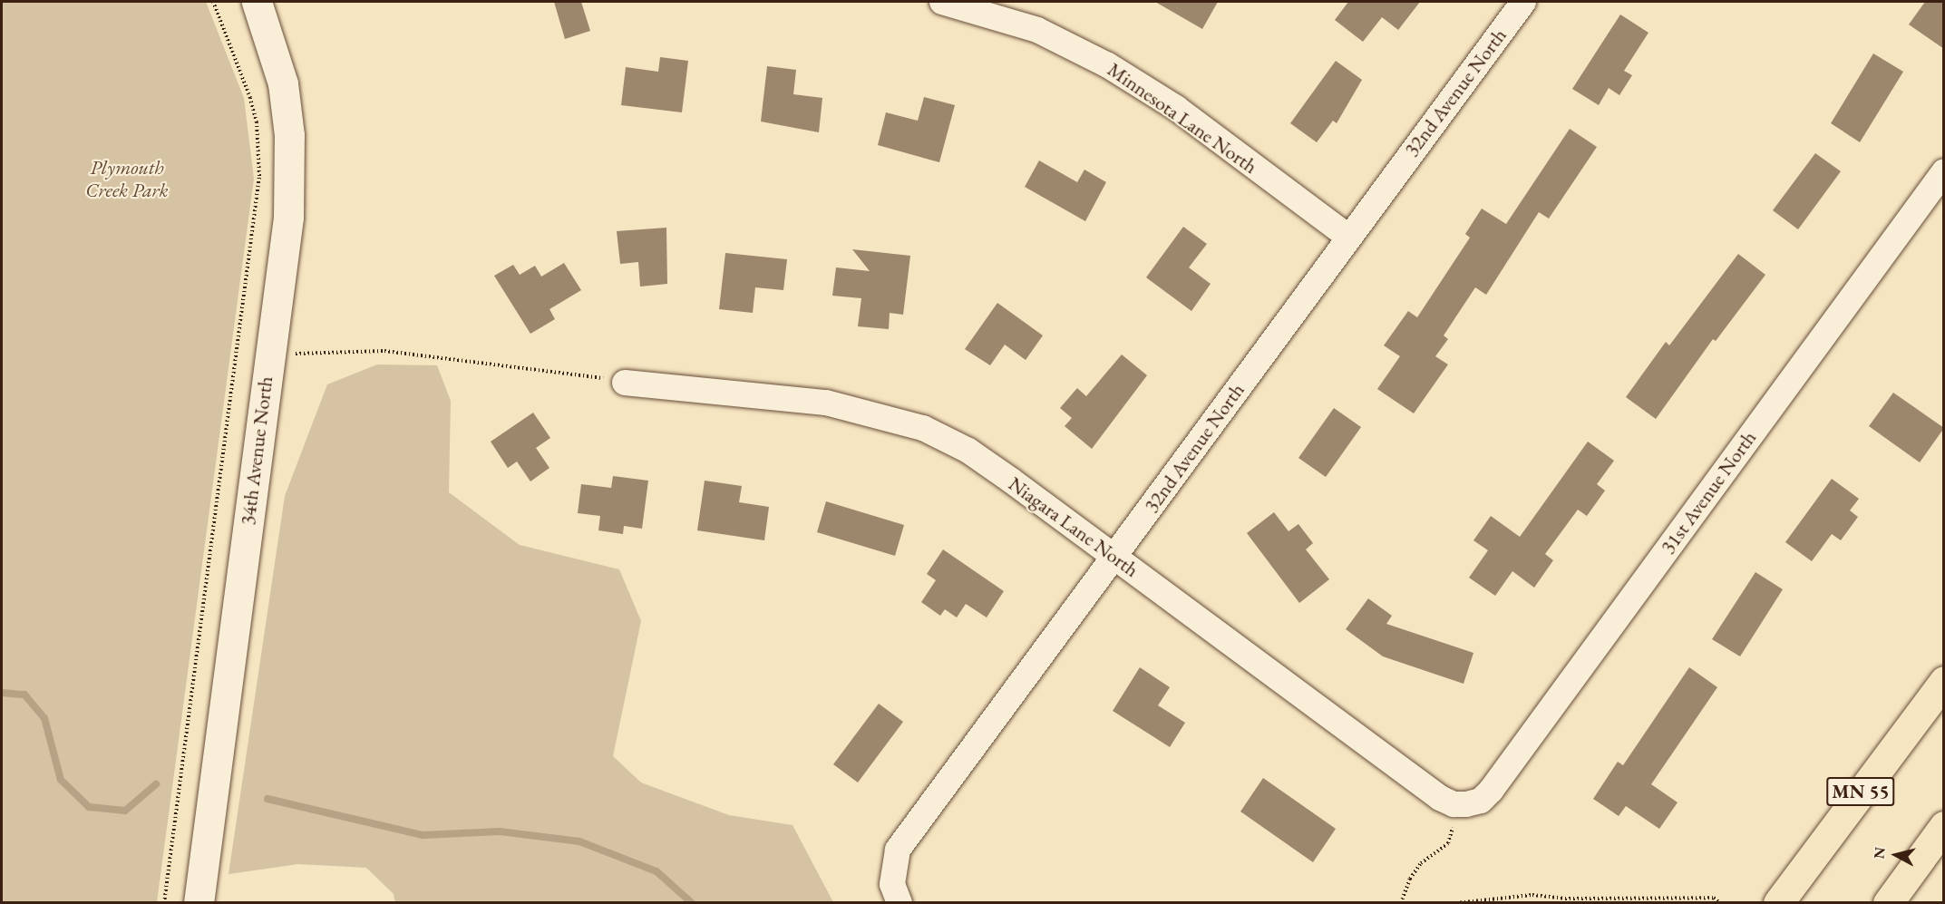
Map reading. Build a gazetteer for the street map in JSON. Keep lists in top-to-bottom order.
{
  "streets": {
    "main road": ["MN 55"],
    "street": [
      "32nd Avenue North",
      "Minnesota Lane North",
      "34th Avenue North",
      "31st Avenue North",
      "Niagara Lane North"
    ]
  },
  "crossings": [
    ["32nd Avenue North", "Minnesota Lane North"],
    ["32nd Avenue North", "Niagara Lane North"],
    ["31st Avenue North", "Niagara Lane North"]
  ],
  "parks": ["Plymouth Creek Park"],
  "north": "left"
}
